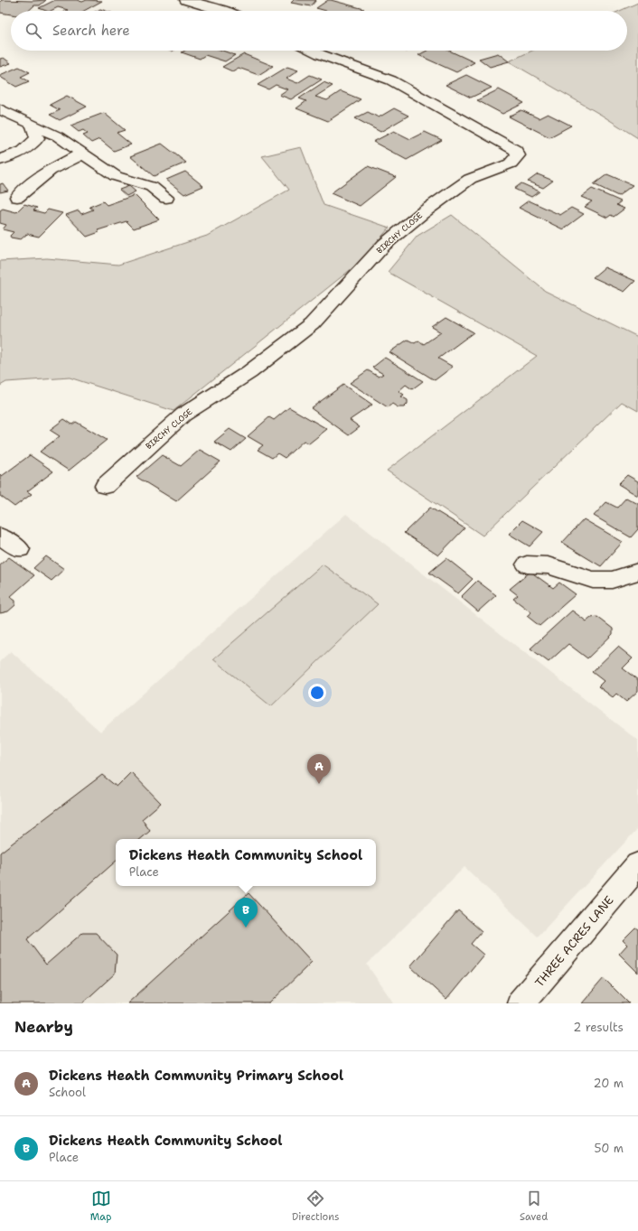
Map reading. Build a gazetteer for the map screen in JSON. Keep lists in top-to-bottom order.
{
  "streets": {
    "street": ["BIRCHY CLOSE", "THREE ACRES LANE"]
  },
  "page": {
    "search": "Search here",
    "pins": ["A", "B"],
    "popup": ["Dickens Heath Community School", "Place"],
    "heading": ["Nearby", "2 results"],
    "list": [
      {
        "mark": "A",
        "name": "Dickens Heath Community Primary School",
        "note": "School",
        "value": "20 m"
      },
      {
        "mark": "B",
        "name": "Dickens Heath Community School",
        "note": "Place",
        "value": "50 m"
      }
    ],
    "nav": ["Map", "Directions", "Saved"]
  }
}
